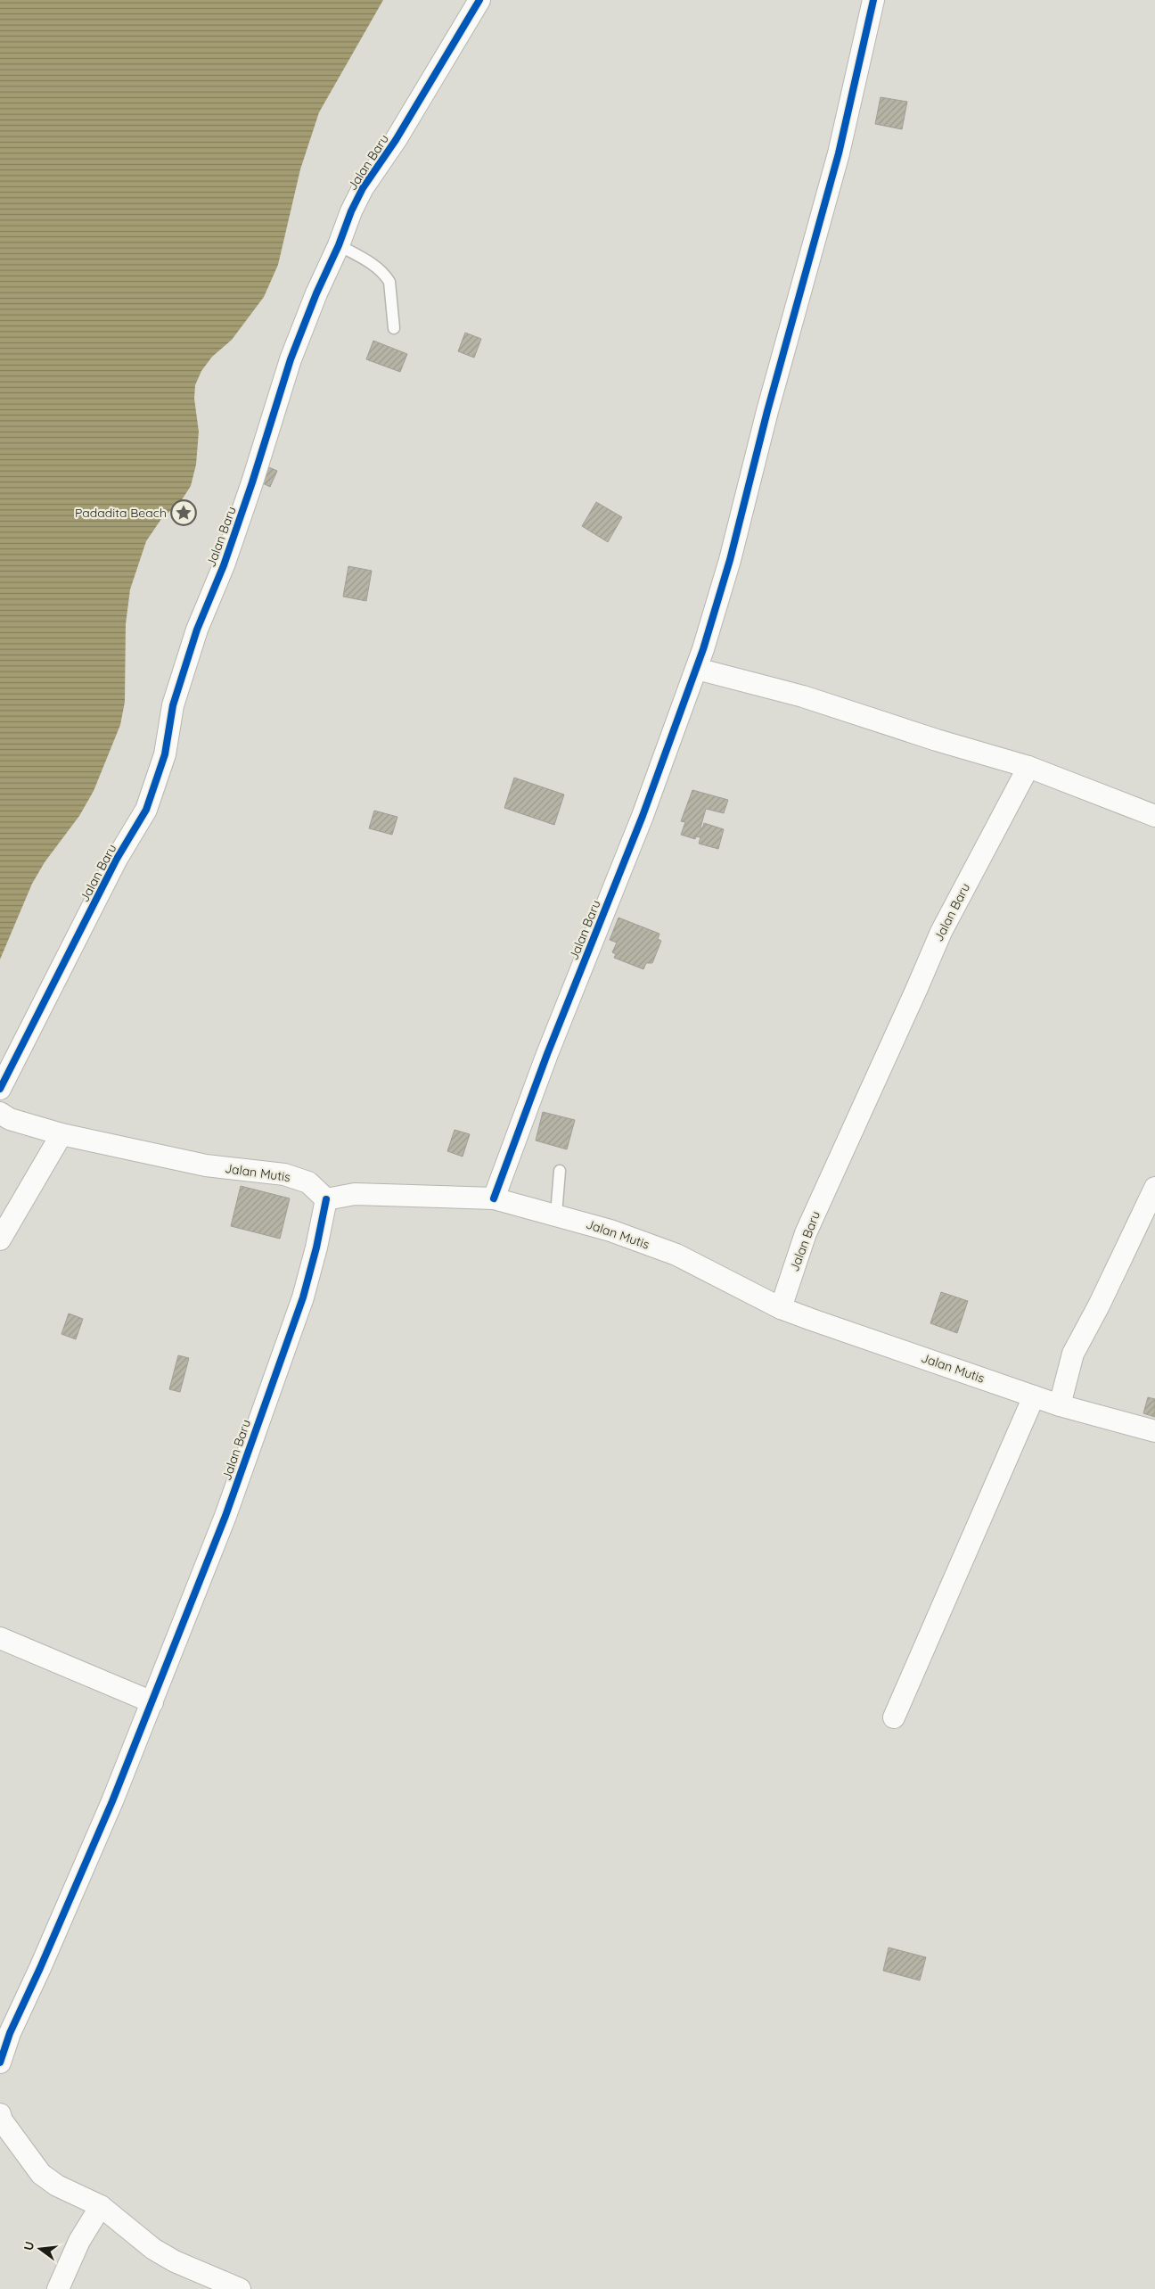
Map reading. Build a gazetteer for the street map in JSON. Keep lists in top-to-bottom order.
{
  "streets": {
    "street": ["Jalan Baru", "Jalan Mutis"]
  },
  "crossings": [
    ["Jalan Baru", "Jalan Mutis"]
  ],
  "places": {
    "place": ["Padadita Beach"]
  },
  "north": "left"
}
